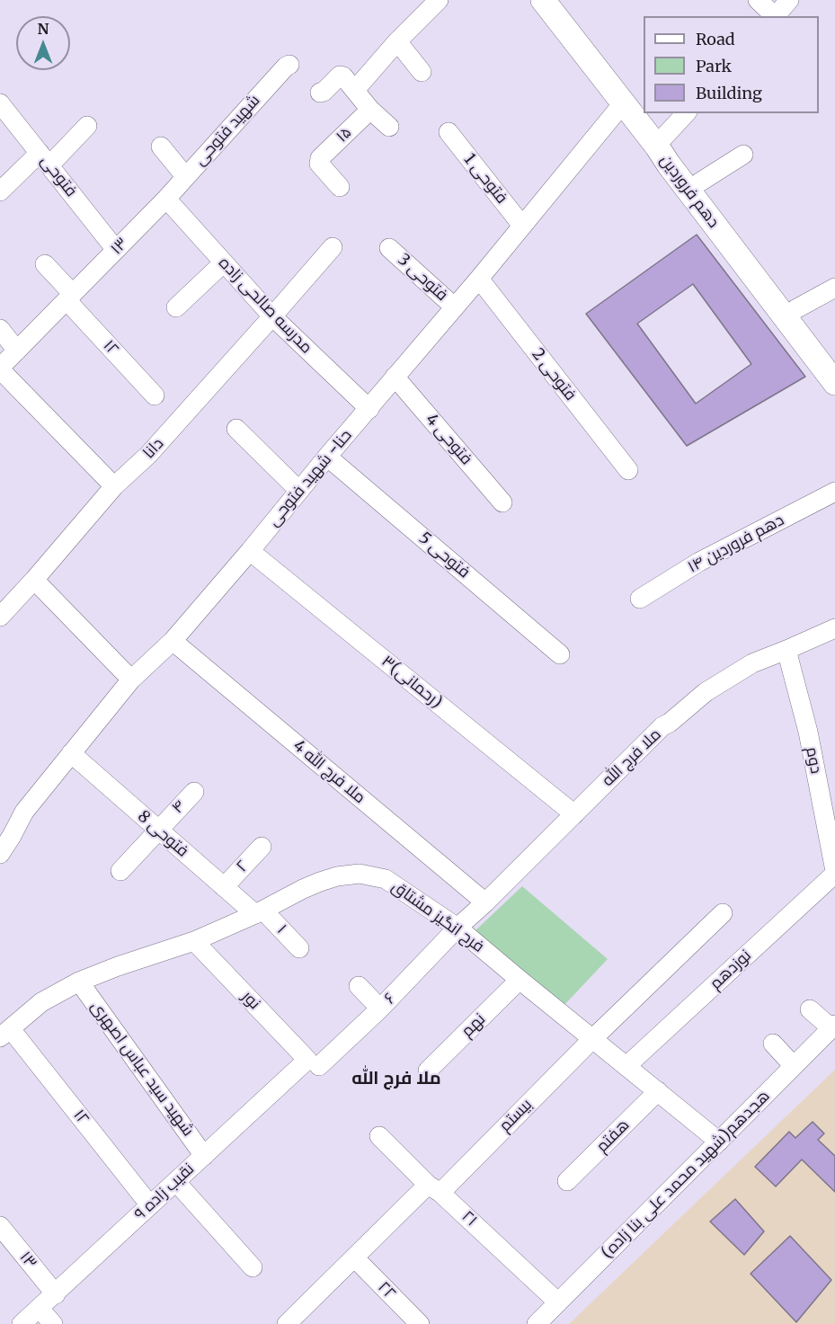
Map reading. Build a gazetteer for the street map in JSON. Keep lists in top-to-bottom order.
{
  "streets": {
    "main road": ["دهم فروردین"],
    "street": [
      "شهید فتوحی",
      "۱۵",
      "فتوحی",
      "فتوحی 1",
      "۱۳",
      "فتوحی 3",
      "مدرسه صالحی زاده",
      "۱۲",
      "فتوحی 2",
      "فتوحی 4",
      "دانا",
      "حنا- شهید فتوحی",
      "دهم فروردین ۱۴",
      "فتوحی 5",
      "۳(رحمانی)",
      "ملا فرج الله",
      "دوم",
      "4 ملا فرج الله",
      "۴",
      "فتوحی 8",
      "۲",
      "فرح انگیز مشتاق",
      "۱",
      "نوزدهم",
      "۶",
      "نور",
      "نهم",
      "شهید سید عباس اصهری",
      "بیستم",
      "هفتم",
      "هجدهم(شهید محمد علی بنا زاده)",
      "نقیب زاده ۹",
      "۲۱",
      "۲۲"
    ]
  },
  "crossings": [
    ["شهید فتوحی", "۱۳"],
    ["شهید فتوحی", "مدرسه صالحی زاده"],
    ["فتوحی", "۱۳"],
    ["فتوحی 1", "حنا- شهید فتوحی"],
    ["دهم فروردین", "حنا- شهید فتوحی"],
    ["۱۳", "مدرسه صالحی زاده"],
    ["۱۳", "۱۲"],
    ["۱۳", "نقیب زاده ۹"],
    ["فتوحی 3", "حنا- شهید فتوحی"],
    ["مدرسه صالحی زاده", "دانا"],
    ["مدرسه صالحی زاده", "حنا- شهید فتوحی"],
    ["۱۲", "فرح انگیز مشتاق"],
    ["۱۲", "نقیب زاده ۹"],
    ["فتوحی 2", "حنا- شهید فتوحی"],
    ["فتوحی 4", "حنا- شهید فتوحی"],
    ["حنا- شهید فتوحی", "فتوحی 5"],
    ["حنا- شهید فتوحی", "۳(رحمانی)"],
    ["حنا- شهید فتوحی", "4 ملا فرج الله"],
    ["حنا- شهید فتوحی", "فتوحی 8"],
    ["۳(رحمانی)", "ملا فرج الله"],
    ["ملا فرج الله", "دوم"],
    ["ملا فرج الله", "4 ملا فرج الله"],
    ["ملا فرج الله", "فرح انگیز مشتاق"],
    ["ملا فرج الله", "۶"],
    ["دوم", "نوزدهم"],
    ["۴", "فتوحی 8"],
    ["فتوحی 8", "۲"],
    ["فتوحی 8", "فرح انگیز مشتاق"],
    ["فتوحی 8", "۱"],
    ["فرح انگیز مشتاق", "۱"],
    ["فرح انگیز مشتاق", "نوزدهم"],
    ["فرح انگیز مشتاق", "۶"],
    ["فرح انگیز مشتاق", "نور"],
    ["فرح انگیز مشتاق", "نهم"],
    ["فرح انگیز مشتاق", "شهید سید عباس اصهری"],
    ["فرح انگیز مشتاق", "بیستم"],
    ["فرح انگیز مشتاق", "هفتم"],
    ["فرح انگیز مشتاق", "هجدهم(شهید محمد علی بنا زاده)"],
    ["۶", "نور"],
    ["۶", "نقیب زاده ۹"],
    ["نور", "نقیب زاده ۹"],
    ["شهید سید عباس اصهری", "نقیب زاده ۹"],
    ["بیستم", "۲۱"],
    ["بیستم", "۲۲"],
    ["هجدهم(شهید محمد علی بنا زاده)", "۲۱"]
  ],
  "districts": ["ملا فرج الله"],
  "legend": ["Road", "Park", "Building"],
  "north": "top"
}
